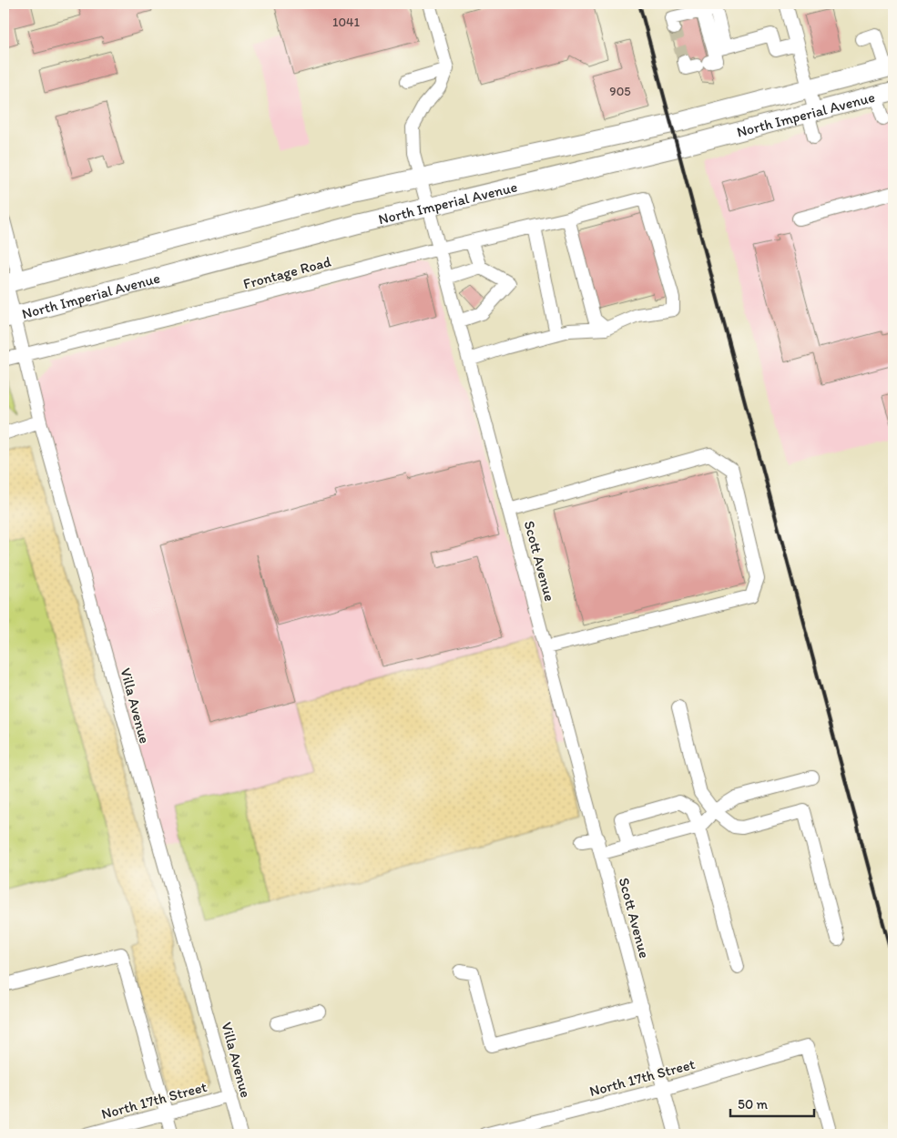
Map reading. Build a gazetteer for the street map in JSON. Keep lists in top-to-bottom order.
{
  "streets": {
    "highway": ["North Imperial Avenue"],
    "street": [
      "Frontage Road",
      "Scott Avenue",
      "Villa Avenue",
      "North 17th Street"
    ]
  },
  "crossings": [
    ["North Imperial Avenue", "Scott Avenue"],
    ["North Imperial Avenue", "Villa Avenue"],
    ["Frontage Road", "Scott Avenue"],
    ["Frontage Road", "Villa Avenue"],
    ["Scott Avenue", "North 17th Street"],
    ["Villa Avenue", "North 17th Street"]
  ],
  "house_numbers": ["1041", "905"],
  "scale_bar": "50 m"
}
